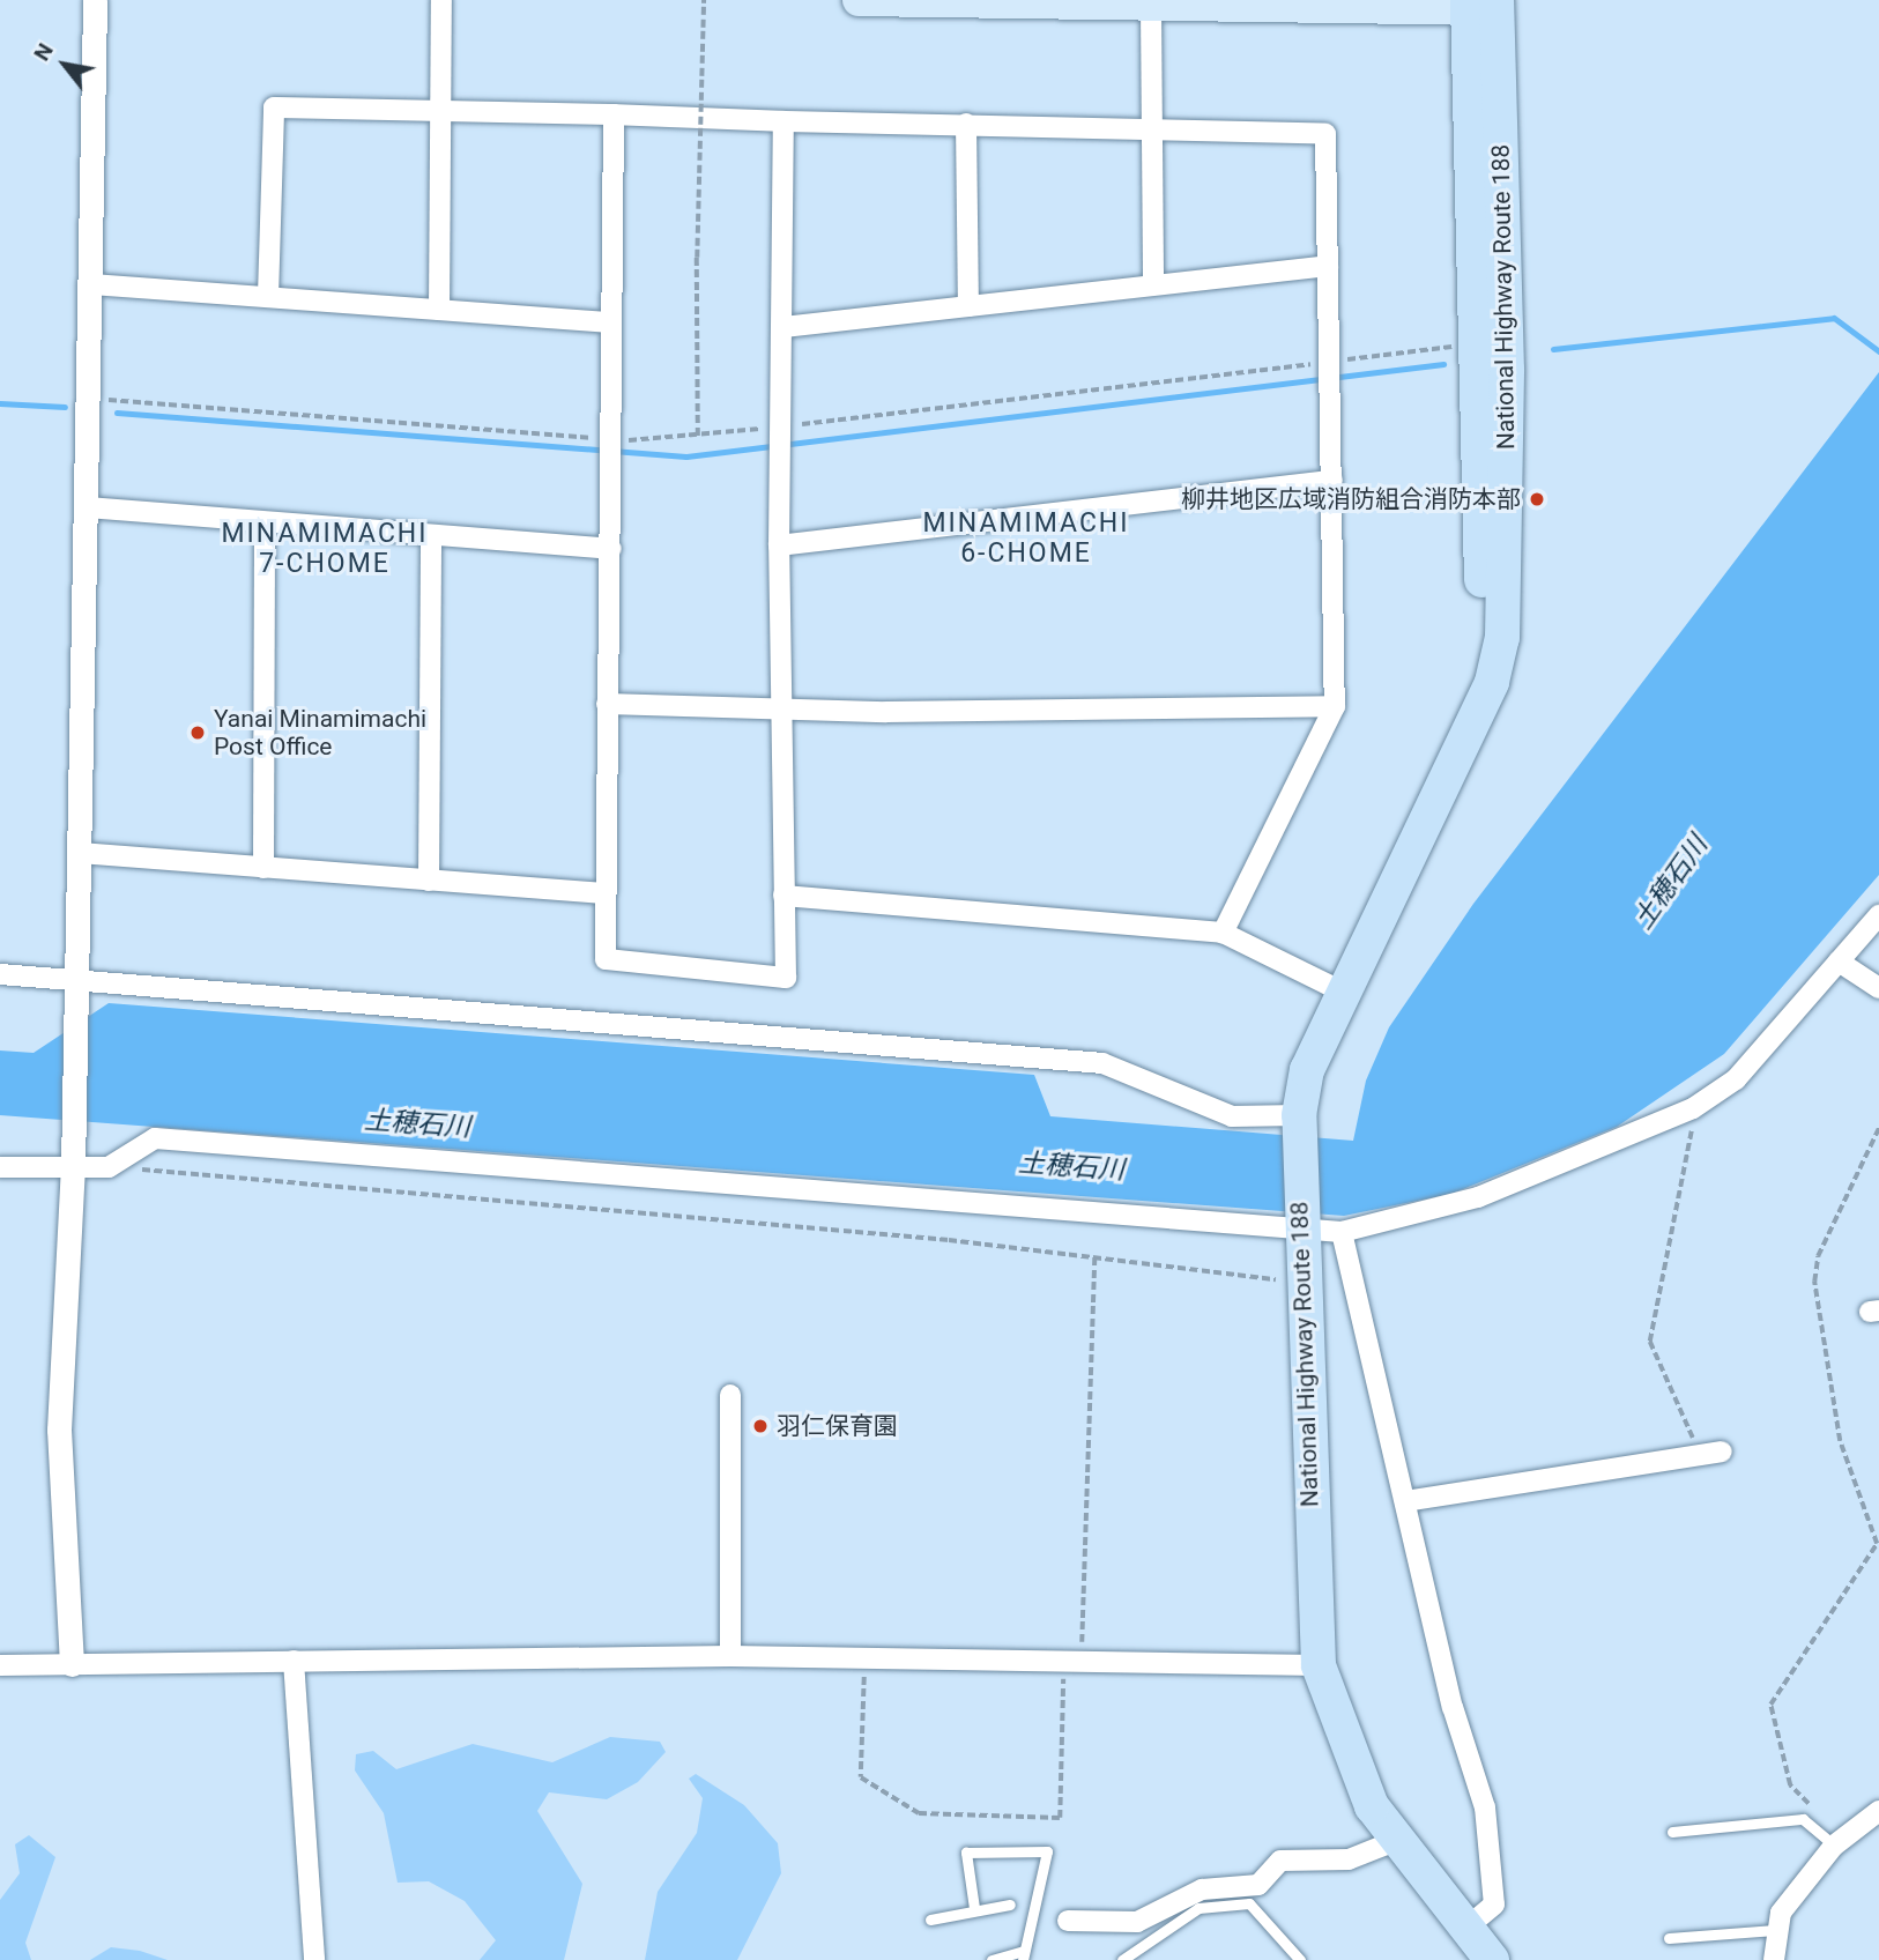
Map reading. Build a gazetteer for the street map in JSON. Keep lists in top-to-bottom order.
{
  "streets": {
    "highway": ["National Highway Route 188"]
  },
  "districts": ["MINAMIMACHI 6-CHOME", "MINAMIMACHI 7-CHOME"],
  "water": ["土穂石川"],
  "places": ["柳井地区広域消防組合消防本部", "Yanai Minamimachi Post Office", "羽仁保育園"],
  "north": "top left"
}
